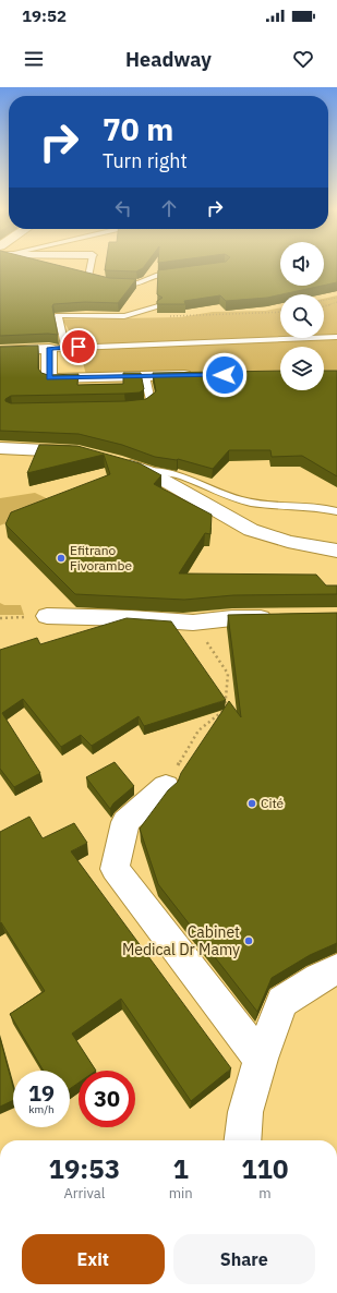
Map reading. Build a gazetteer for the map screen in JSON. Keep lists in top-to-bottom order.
{
  "places": ["Efitrano Fivorambe", "Cité", "Cabinet Medical Dr Mamy"],
  "page": {
    "status": "19:52",
    "header": "Headway",
    "turn": ["70 m", "Turn right"],
    "speed": "19 km/h",
    "limit": "30",
    "eta": [
      "19:53",
      "Arrival",
      "1",
      "min",
      "110",
      "m"
    ],
    "buttons": ["Exit", "Share"]
  }
}
